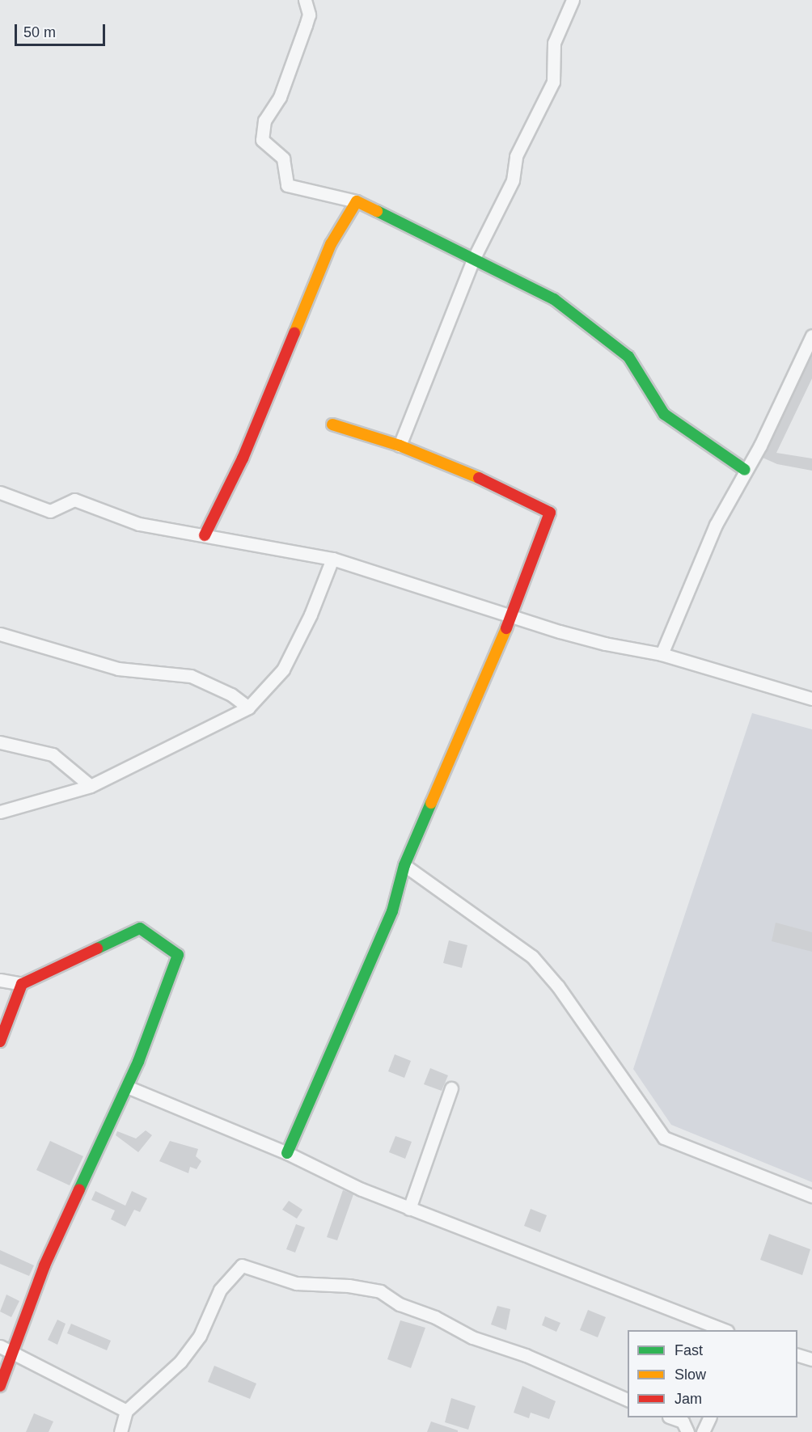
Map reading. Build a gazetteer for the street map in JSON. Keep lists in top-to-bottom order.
{
  "legend": ["Fast", "Slow", "Jam"],
  "scale_bar": "50 m"
}
